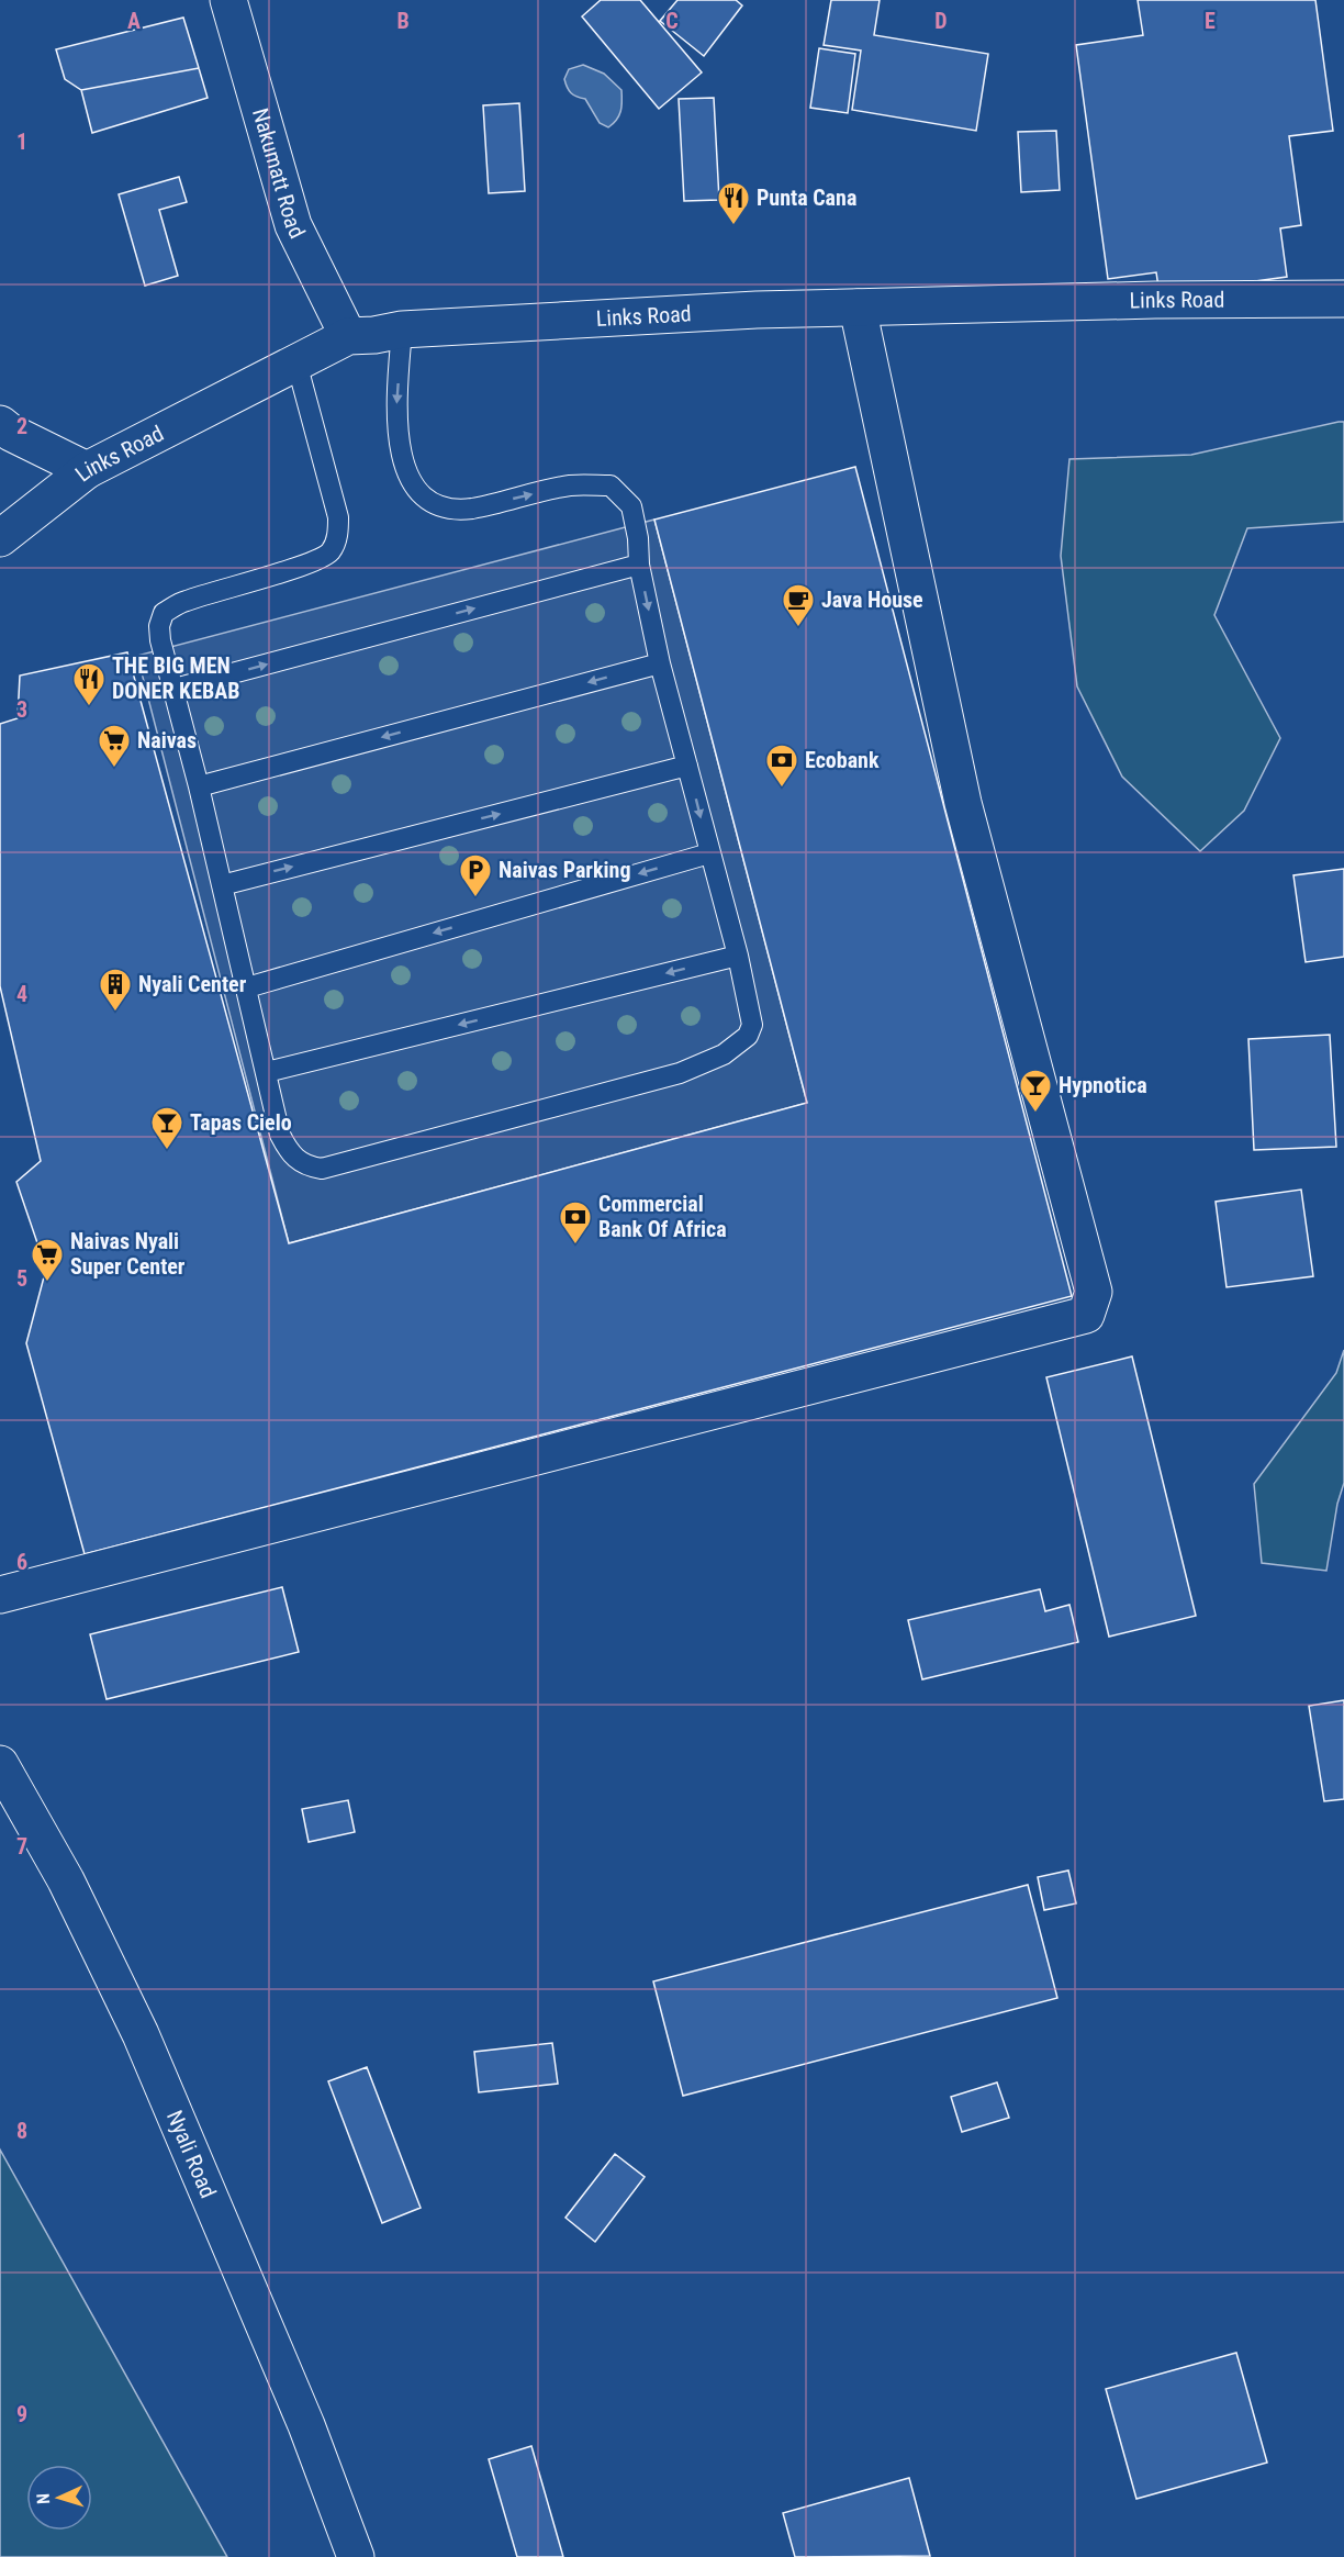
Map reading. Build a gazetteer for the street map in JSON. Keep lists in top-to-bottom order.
{
  "streets": {
    "main road": ["Nakumatt Road", "Links Road", "Nyali Road"]
  },
  "crossings": [
    ["Nakumatt Road", "Links Road"]
  ],
  "places": {
    "restaurant": ["Punta Cana", "THE BIG MEN DONER KEBAB"],
    "cafe": ["Java House"],
    "supermarket": ["Naivas", "Naivas Nyali Super Center"],
    "bank": ["Ecobank", "Commercial Bank Of Africa"],
    "parking": ["Naivas Parking"],
    "building": ["Nyali Center"],
    "bar": ["Hypnotica", "Tapas Cielo"]
  },
  "north": "left",
  "grid": {
    "columns": [
      "A",
      "B",
      "C",
      "D",
      "E"
    ],
    "rows": [
      "1",
      "2",
      "3",
      "4",
      "5",
      "6",
      "7",
      "8",
      "9"
    ]
  }
}
